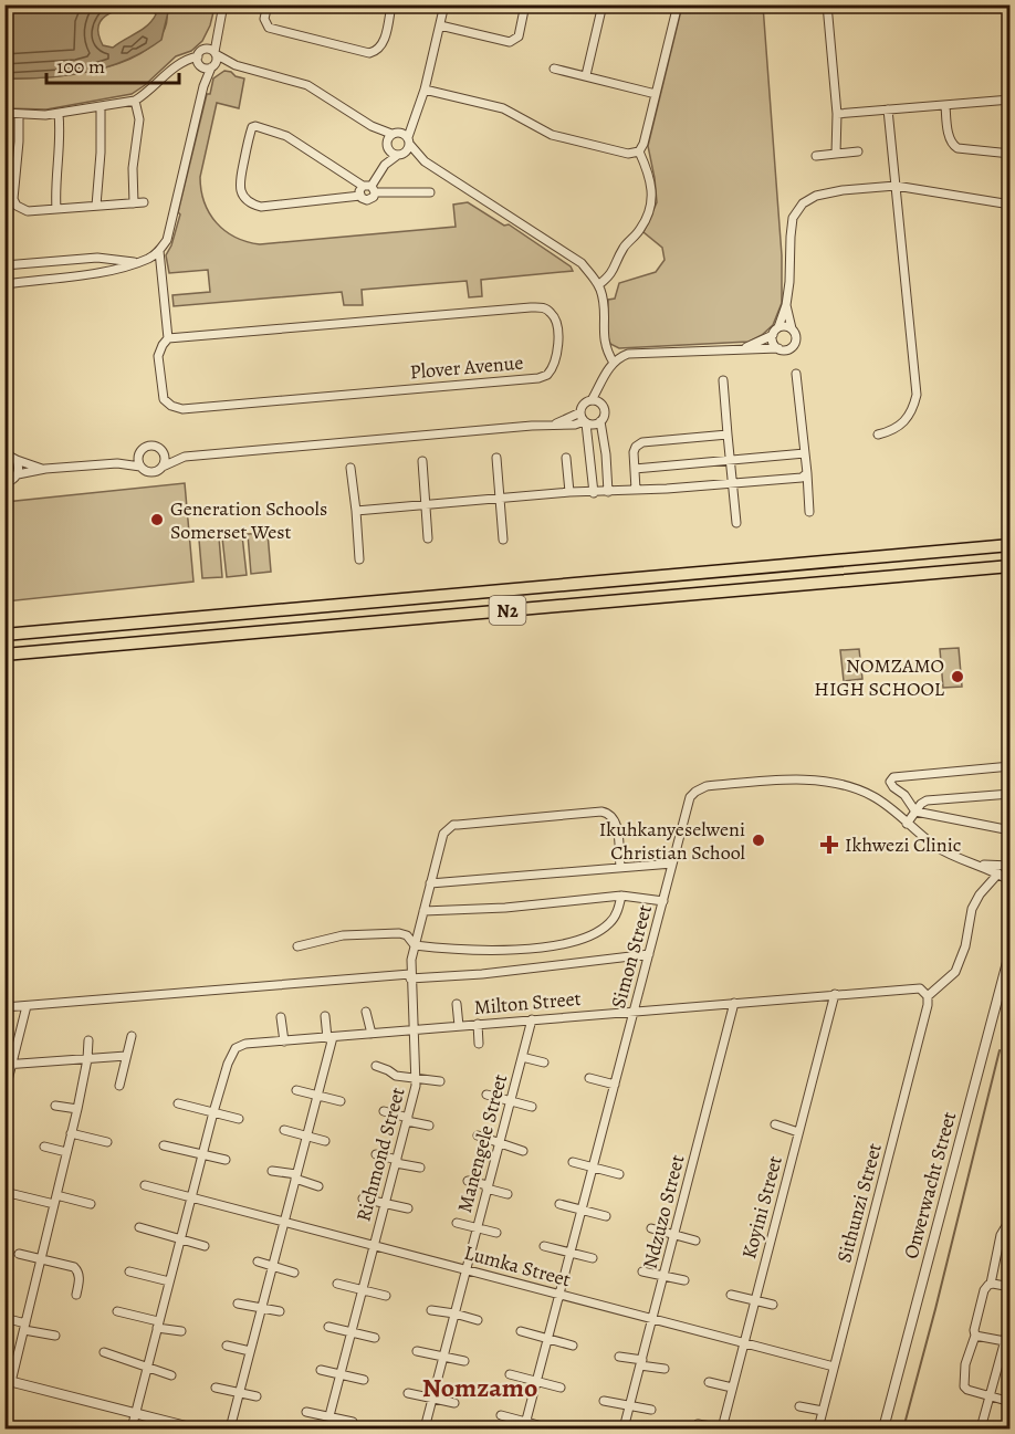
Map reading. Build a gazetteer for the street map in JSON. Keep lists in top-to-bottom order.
{
  "streets": {
    "highway": ["N2"],
    "street": [
      "Plover Avenue",
      "Simon Street",
      "Milton Street",
      "Manengele Street",
      "Richmond Street",
      "Onverwacht Street",
      "Sithunzi Street",
      "Koyini Street",
      "Ndzuzo Street",
      "Lumka Street"
    ]
  },
  "crossings": [
    ["Simon Street", "Milton Street"],
    ["Simon Street", "Lumka Street"],
    ["Milton Street", "Manengele Street"],
    ["Milton Street", "Richmond Street"],
    ["Milton Street", "Sithunzi Street"],
    ["Milton Street", "Koyini Street"],
    ["Milton Street", "Ndzuzo Street"],
    ["Manengele Street", "Lumka Street"],
    ["Richmond Street", "Lumka Street"],
    ["Sithunzi Street", "Lumka Street"],
    ["Koyini Street", "Lumka Street"],
    ["Ndzuzo Street", "Lumka Street"]
  ],
  "districts": ["Nomzamo"],
  "places": {
    "other": ["Generation Schools Somerset West", "NOMZAMO HIGH SCHOOL", "Ikuhkanyeselweni Christian School"],
    "health": ["Ikhwezi Clinic"]
  },
  "scale_bar": "100 m"
}
